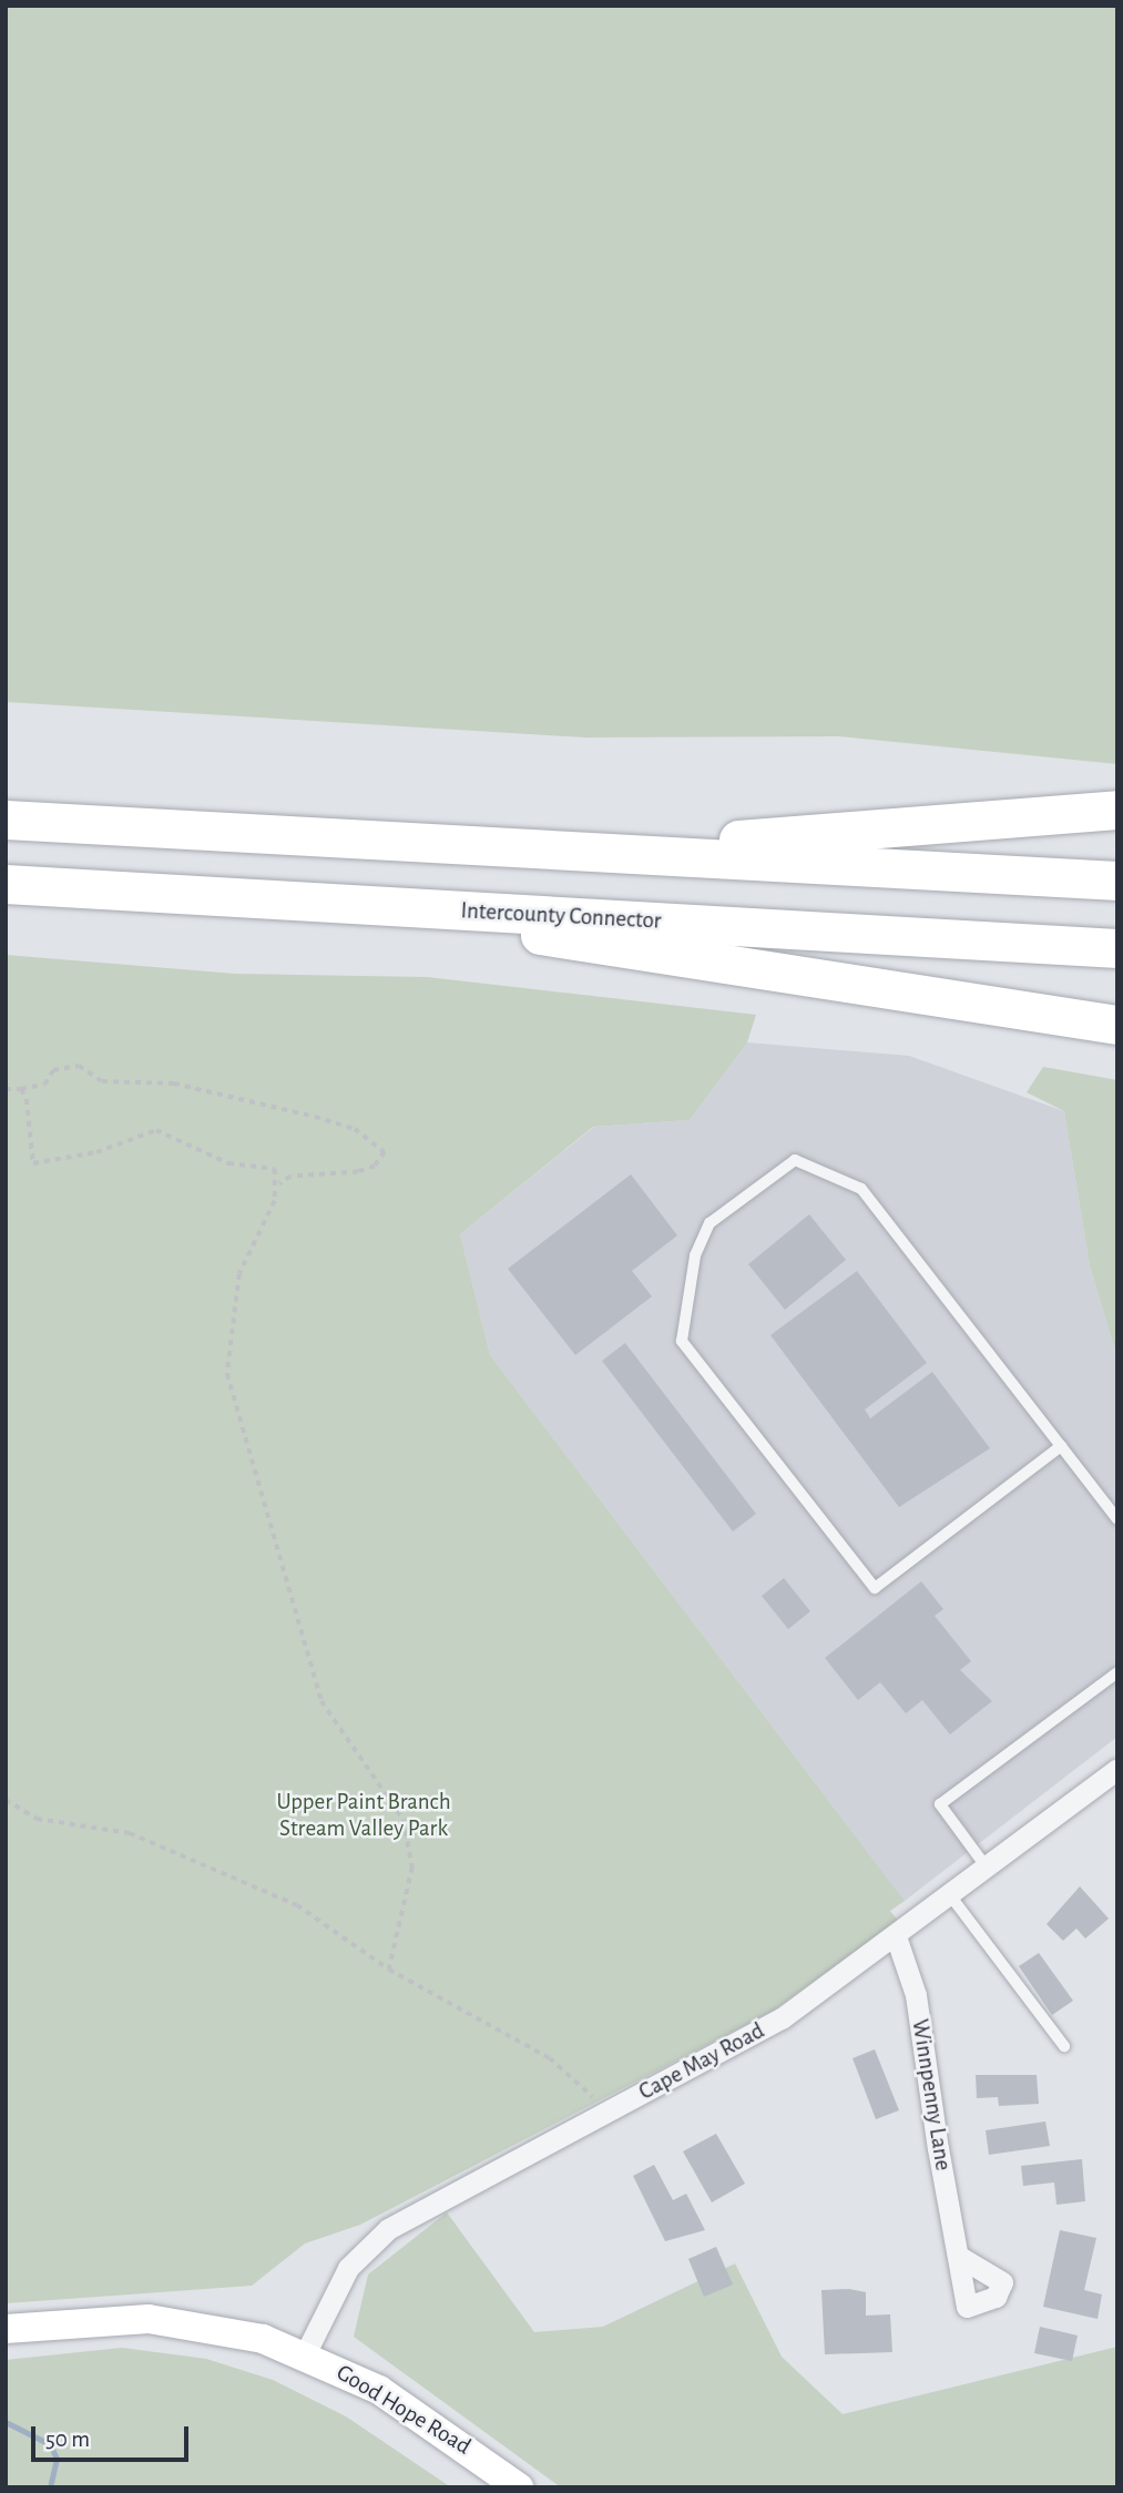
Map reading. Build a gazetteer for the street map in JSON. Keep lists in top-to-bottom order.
{
  "streets": {
    "highway": ["Intercounty Connector"],
    "street": ["Cape May Road", "Winnpenny Lane", "Good Hope Road"]
  },
  "crossings": [
    ["Cape May Road", "Winnpenny Lane"],
    ["Cape May Road", "Good Hope Road"]
  ],
  "parks": ["Upper Paint Branch Stream Valley Park"],
  "scale_bar": "50 m"
}
